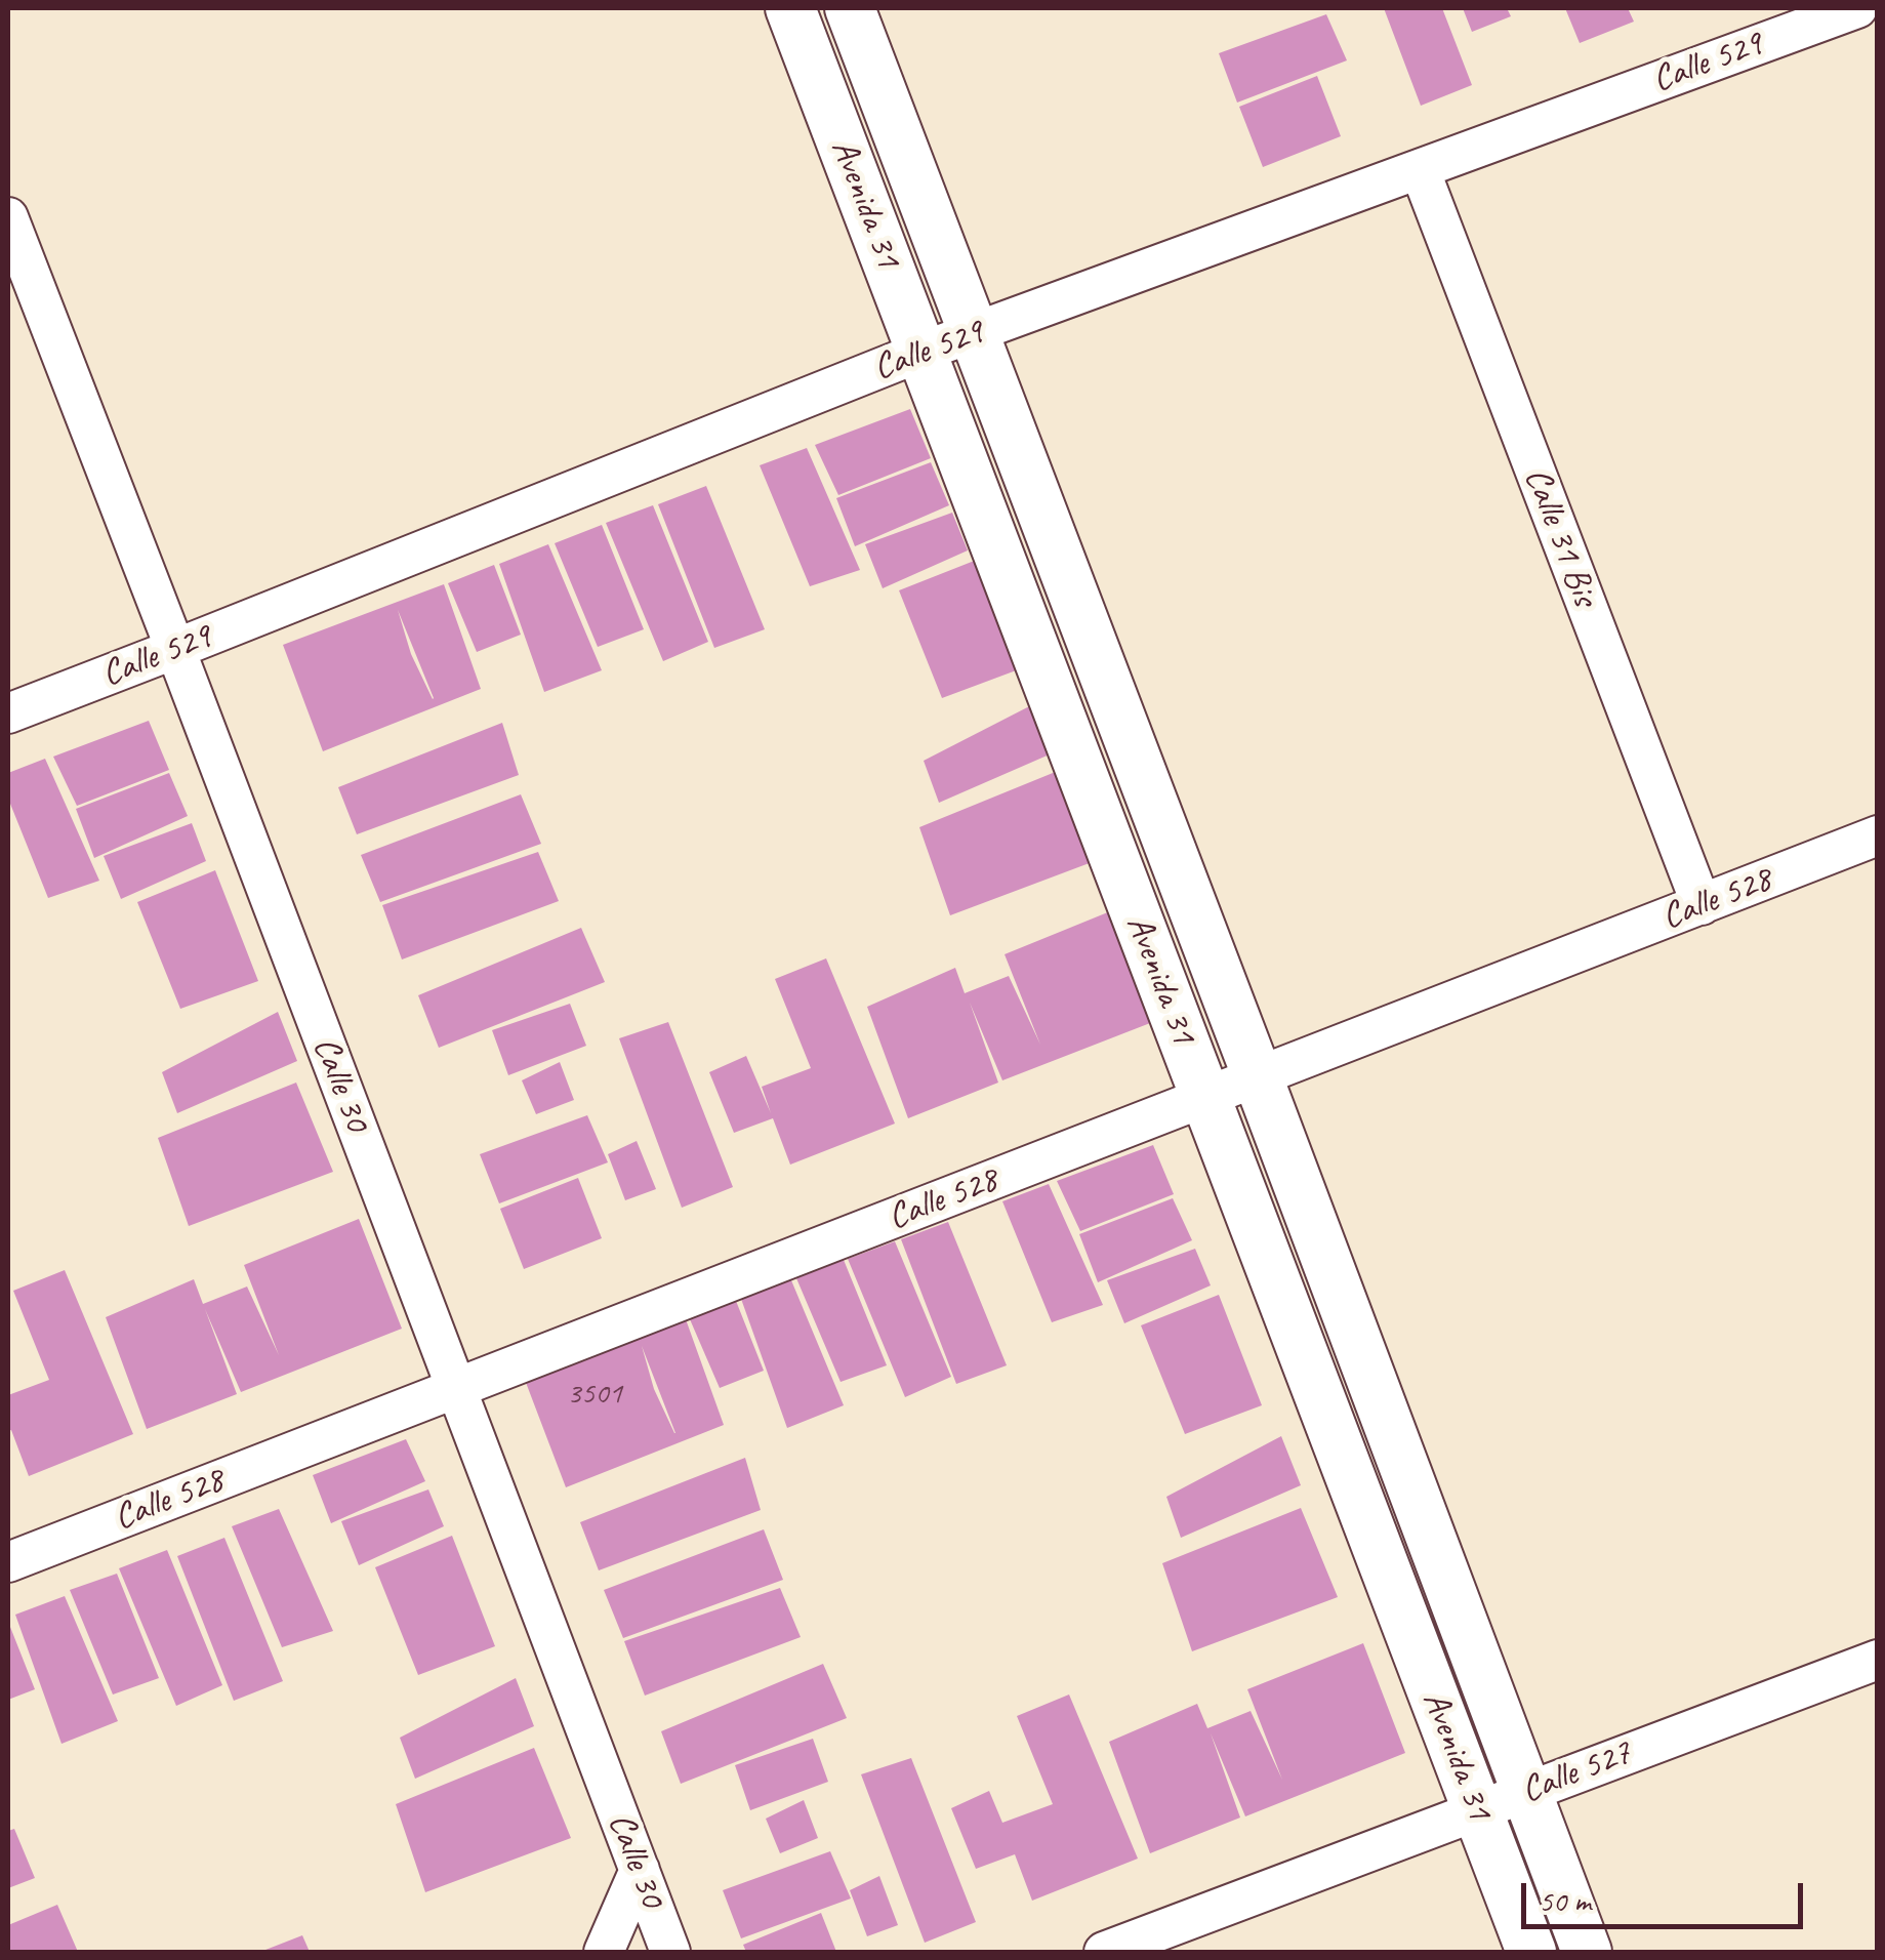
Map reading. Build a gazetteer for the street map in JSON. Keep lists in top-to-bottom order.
{
  "streets": {
    "main road": ["Avenida 31"],
    "street": [
      "Calle 529",
      "Calle 31 Bis",
      "Calle 528",
      "Calle 30",
      "Calle 527"
    ]
  },
  "crossings": [
    ["Calle 529", "Avenida 31"],
    ["Calle 529", "Calle 31 Bis"],
    ["Calle 529", "Calle 30"],
    ["Avenida 31", "Calle 528"],
    ["Avenida 31", "Calle 527"],
    ["Calle 31 Bis", "Calle 528"],
    ["Calle 528", "Calle 30"]
  ],
  "house_numbers": ["3501"],
  "scale_bar": "50 m"
}
